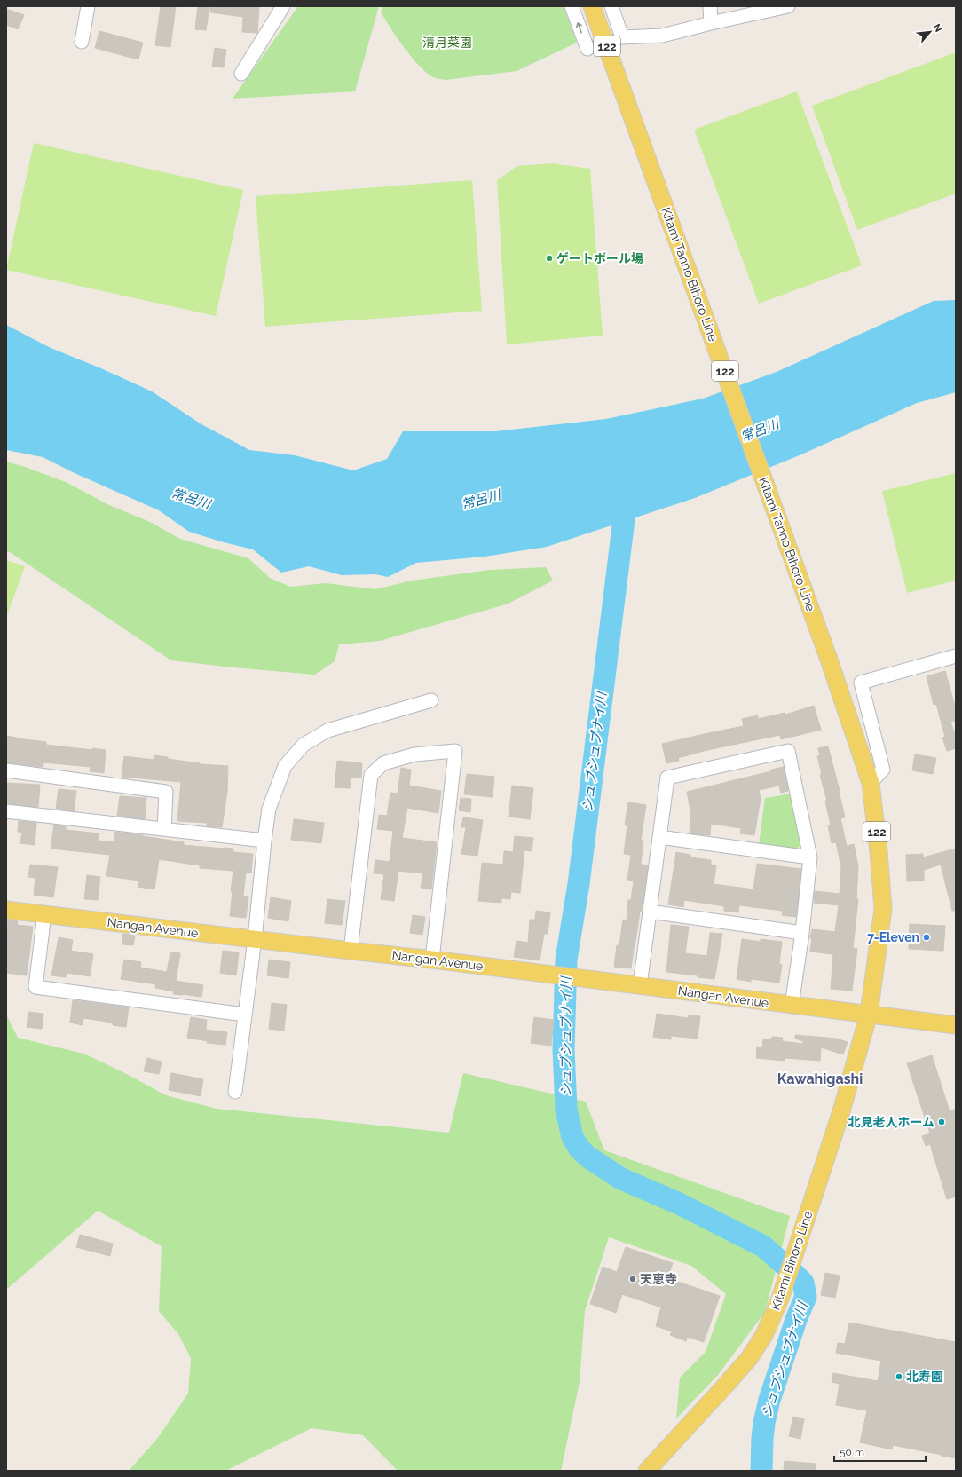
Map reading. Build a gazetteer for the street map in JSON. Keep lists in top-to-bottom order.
{
  "streets": {
    "main road": [
      "122",
      "Kitami Tanno Bihoro Line",
      "Nangan Avenue",
      "Kitami Bihoro Line"
    ]
  },
  "crossings": [
    ["Kitami Tanno Bihoro Line", "Nangan Avenue"],
    ["Kitami Tanno Bihoro Line", "Kitami Bihoro Line"],
    ["Nangan Avenue", "Kitami Bihoro Line"]
  ],
  "districts": ["Kawahigashi"],
  "water": ["常呂川", "シュブシュブナイ川"],
  "parks": ["清月菜園"],
  "places": [
    "ゲートボール場",
    "7-Eleven",
    "北見老人ホーム",
    "天恵寺",
    "北寿園"
  ],
  "scale_bar": "50 m",
  "north": "top right"
}
